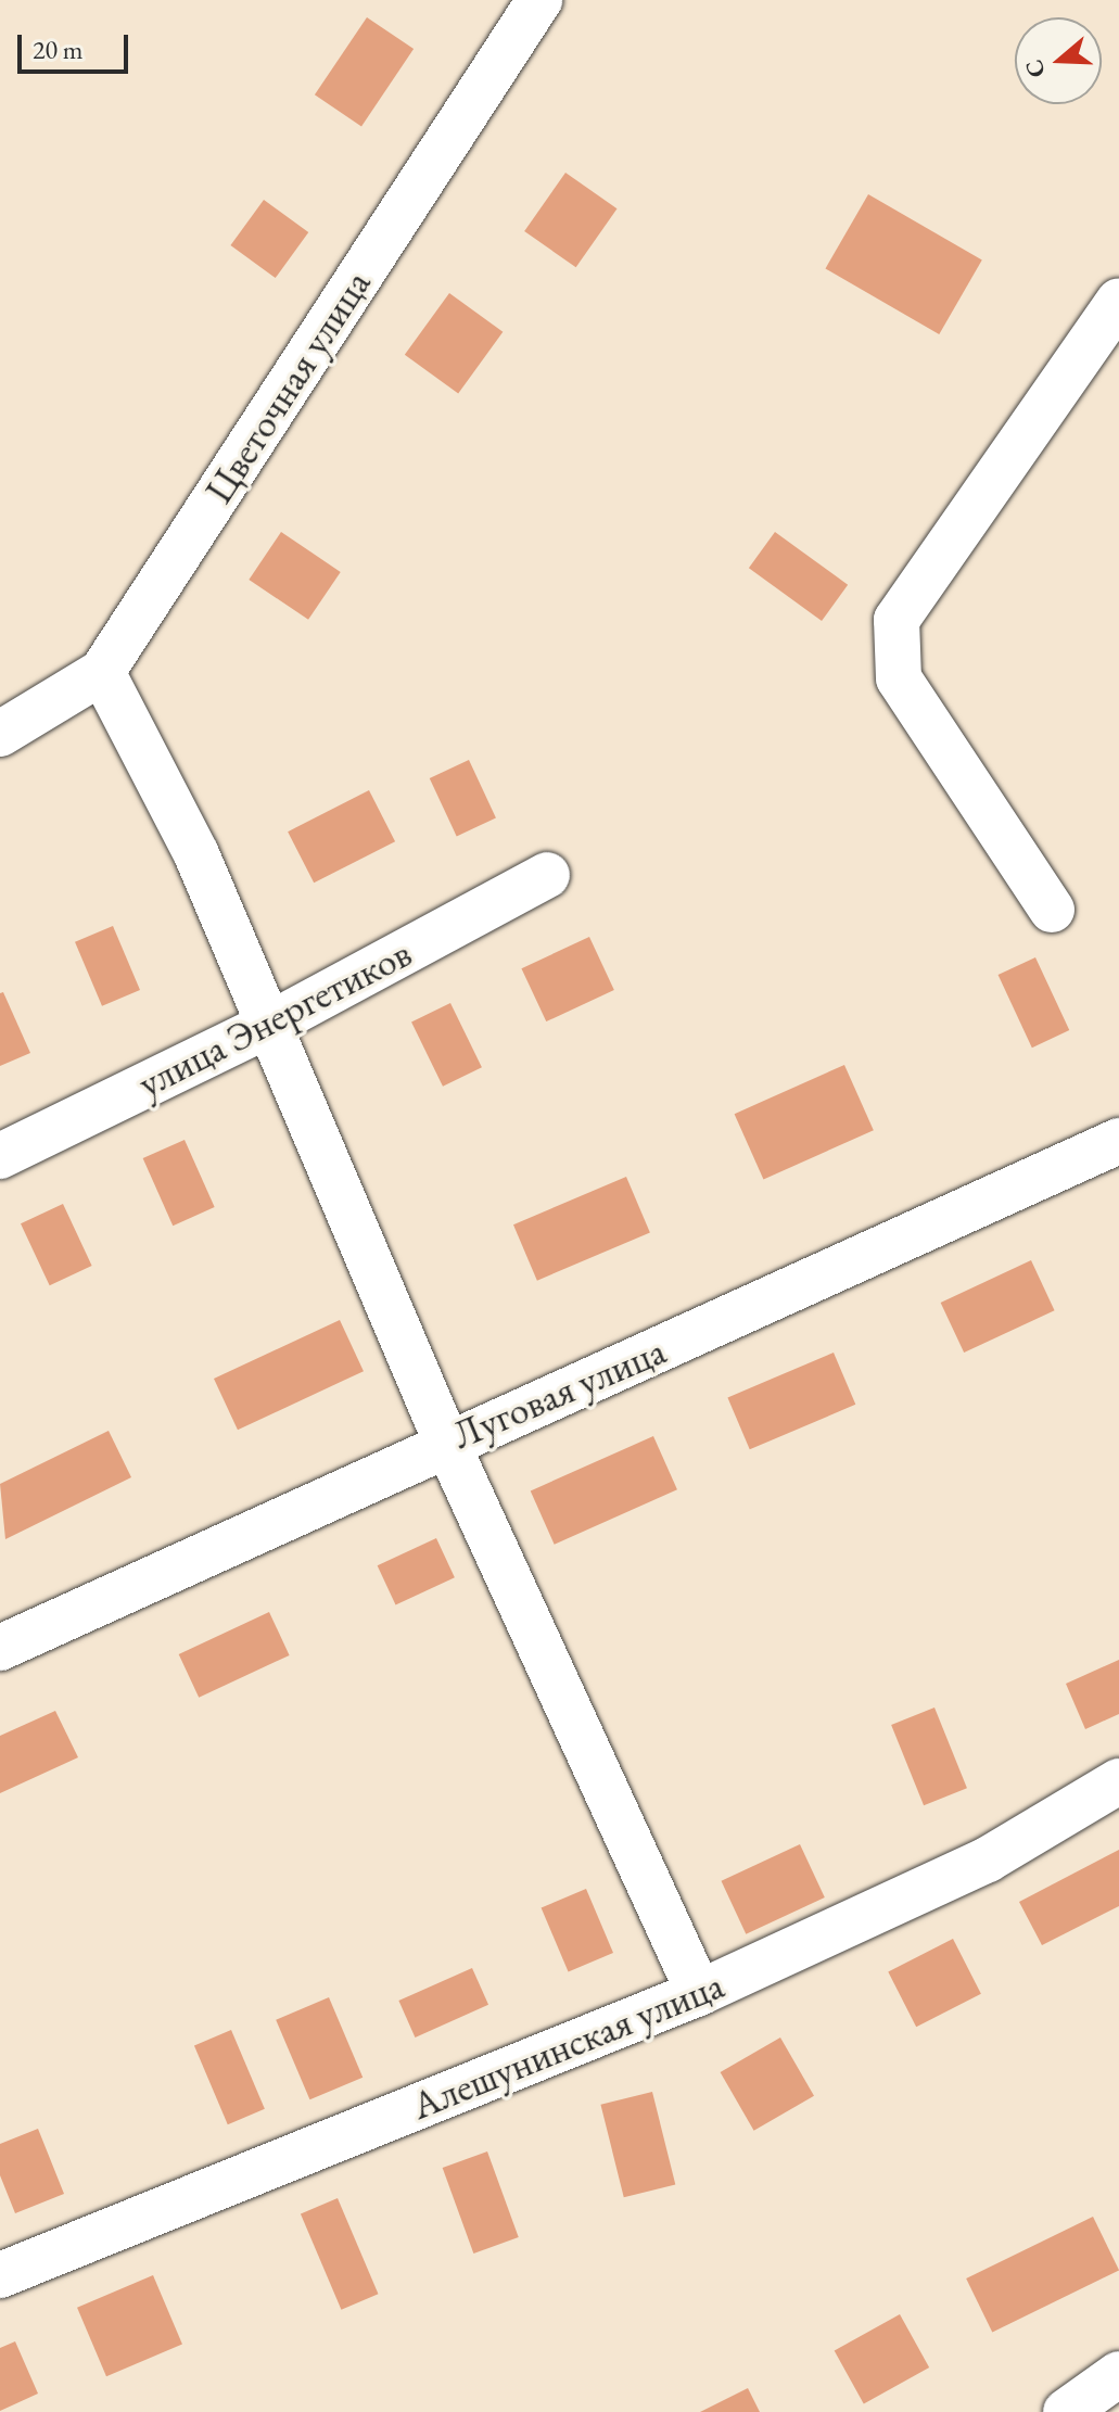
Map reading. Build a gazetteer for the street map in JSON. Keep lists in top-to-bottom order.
{
  "streets": {
    "street": [
      "Цветочная улица",
      "улица Энергетиков",
      "Луговая улица",
      "Алешунинская улица"
    ]
  },
  "scale_bar": "20 m",
  "north": "left"
}
